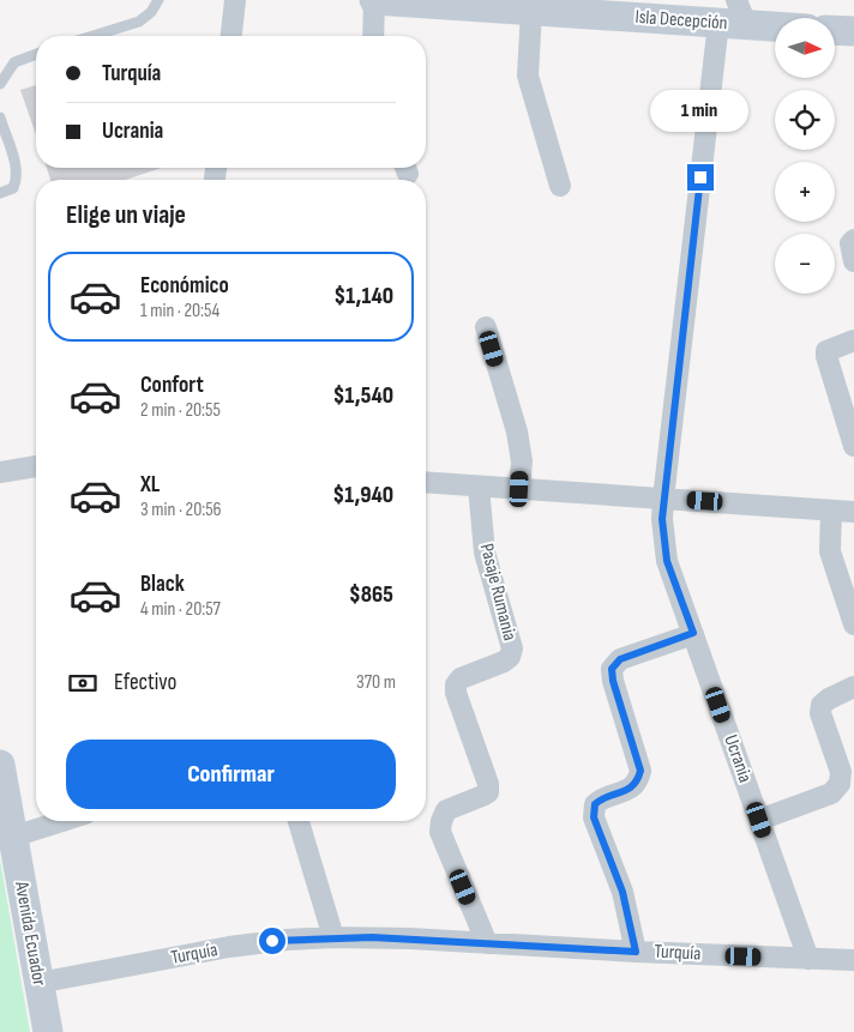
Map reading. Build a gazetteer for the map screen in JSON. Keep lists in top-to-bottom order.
{
  "streets": {
    "street": [
      "Isla Decepción",
      "Pasaje Rumania",
      "Ucrania",
      "Avenida Ecuador",
      "Turquía"
    ]
  },
  "crossings": [
    ["Isla Decepción", "Ucrania"],
    ["Pasaje Rumania", "Turquía"],
    ["Ucrania", "Turquía"],
    ["Avenida Ecuador", "Turquía"]
  ],
  "north": "right",
  "page": {
    "map_buttons": ["+", "−"],
    "banner": ["Turquía", "Ucrania"],
    "bubble": "1 min",
    "heading": "Elige un viaje",
    "list": [
      {
        "name": "Económico",
        "note": "1 min · 20:54",
        "value": "$1,140"
      },
      {
        "name": "Confort",
        "note": "2 min · 20:55",
        "value": "$1,540"
      },
      {
        "name": "XL",
        "note": "3 min · 20:56",
        "value": "$1,940"
      },
      {
        "name": "Black",
        "note": "4 min · 20:57",
        "value": "$865"
      }
    ],
    "pay": ["Efectivo", "370 m"],
    "buttons": "Confirmar"
  }
}
